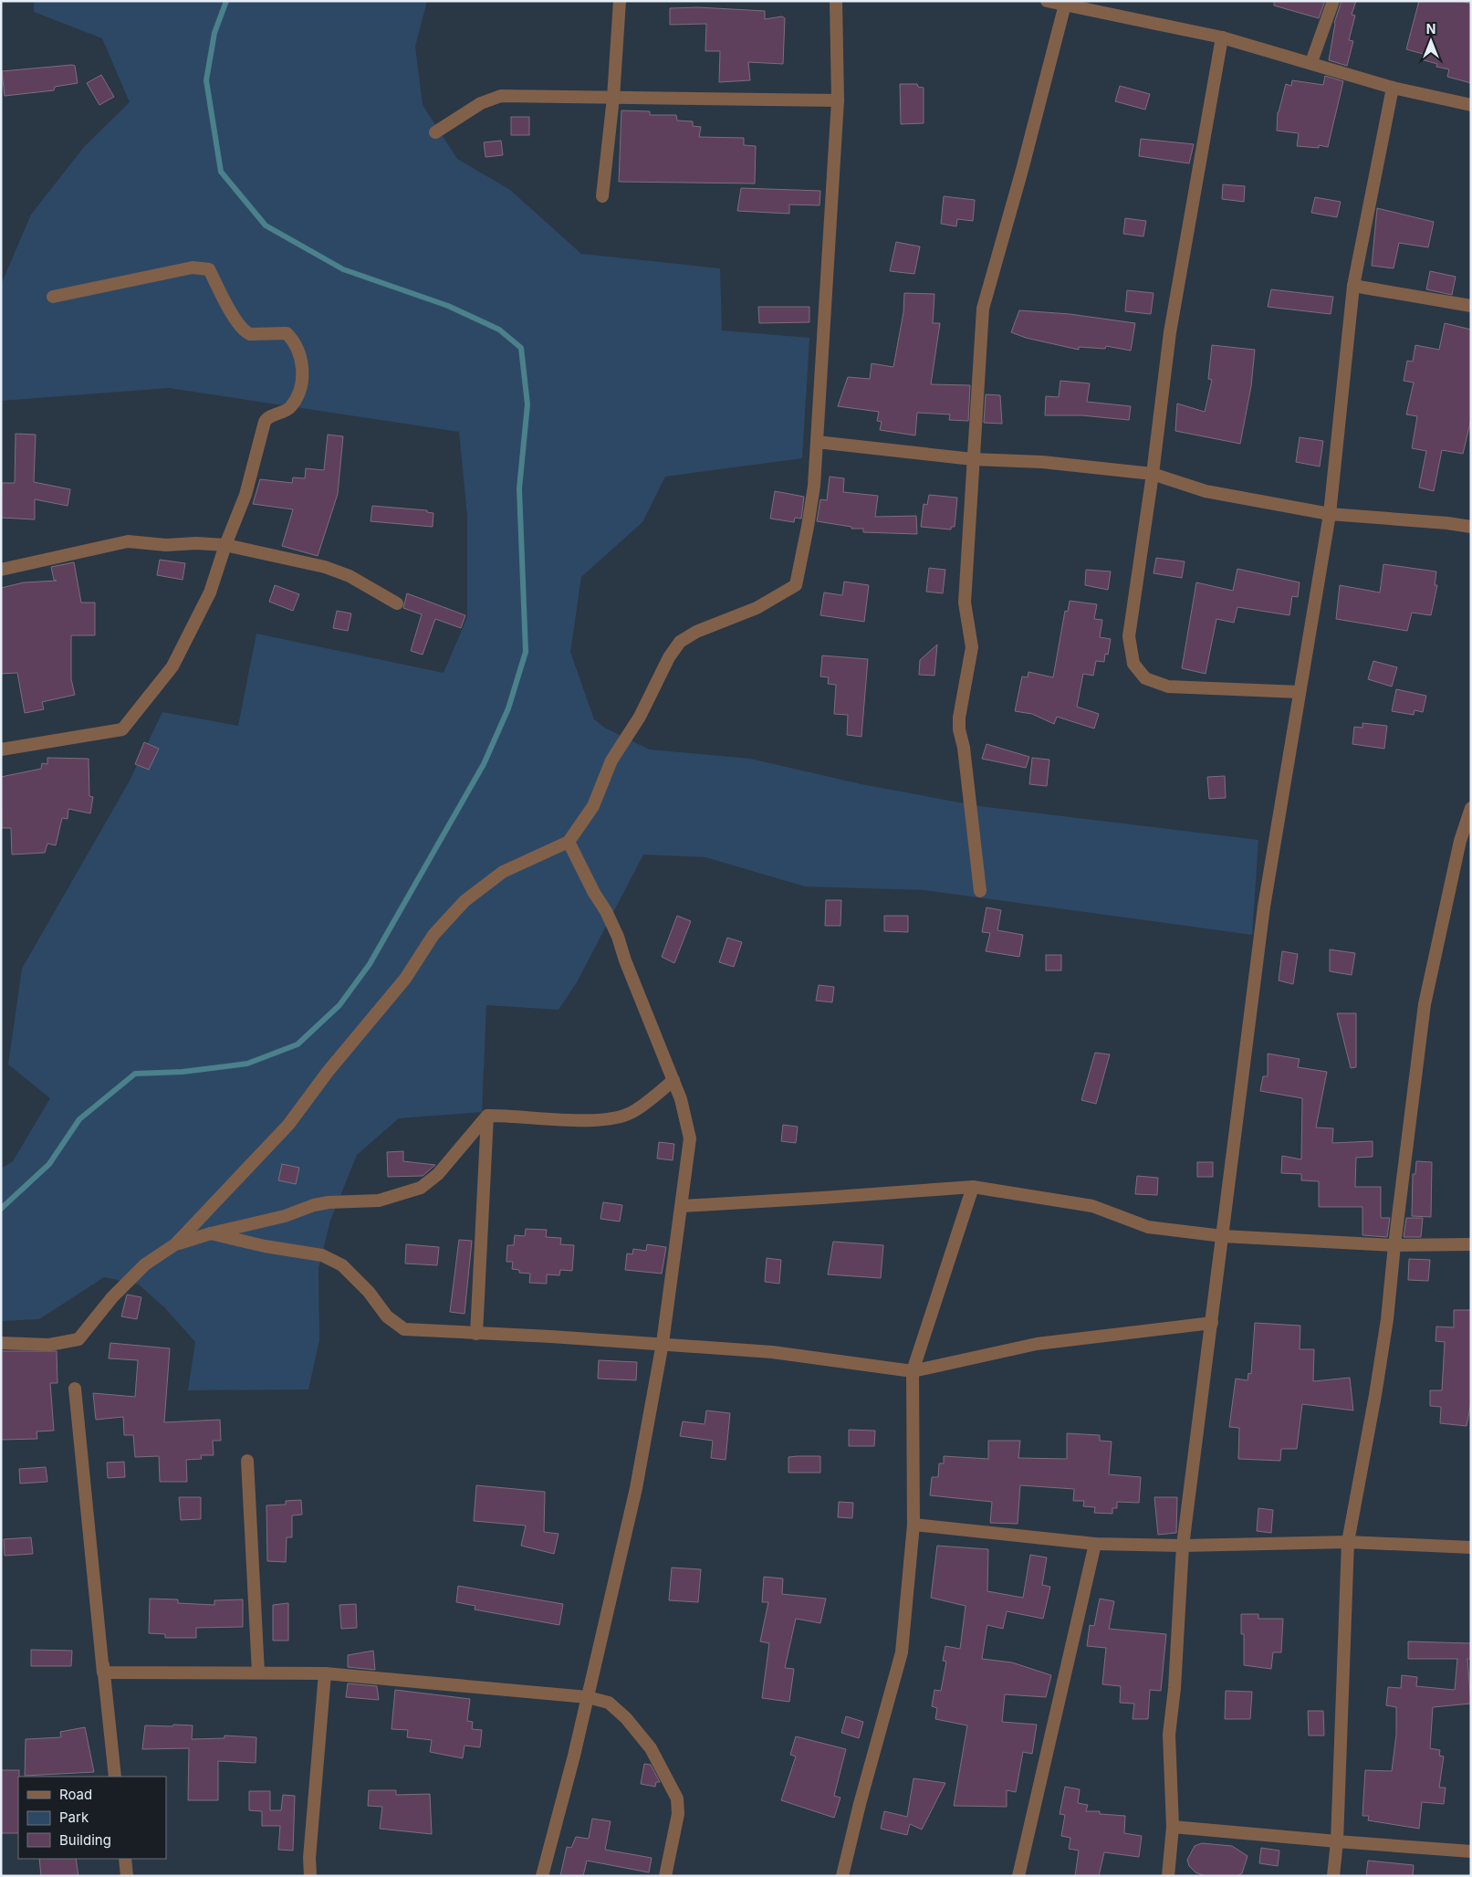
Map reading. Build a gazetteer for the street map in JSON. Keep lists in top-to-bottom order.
{
  "legend": ["Road", "Park", "Building"],
  "north": "top"
}
